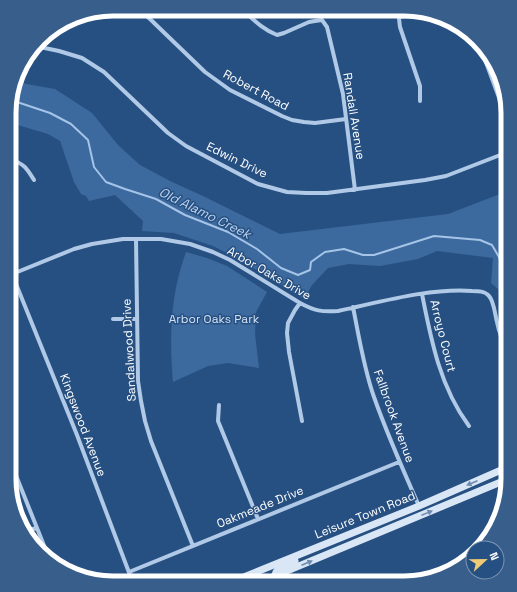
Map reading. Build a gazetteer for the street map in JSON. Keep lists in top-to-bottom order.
{
  "streets": {
    "main road": ["Leisure Town Road"],
    "street": [
      "Robert Road",
      "Randall Avenue",
      "Edwin Drive",
      "Arbor Oaks Drive",
      "Arroyo Court",
      "Sandalwood Drive",
      "Fallbrook Avenue",
      "Kingswood Avenue",
      "Oakmeade Drive"
    ]
  },
  "crossings": [
    ["Robert Road", "Randall Avenue"],
    ["Randall Avenue", "Edwin Drive"],
    ["Arbor Oaks Drive", "Arroyo Court"],
    ["Arbor Oaks Drive", "Sandalwood Drive"],
    ["Arbor Oaks Drive", "Fallbrook Avenue"],
    ["Sandalwood Drive", "Oakmeade Drive"],
    ["Fallbrook Avenue", "Oakmeade Drive"],
    ["Fallbrook Avenue", "Leisure Town Road"],
    ["Kingswood Avenue", "Oakmeade Drive"]
  ],
  "water": ["Old Alamo Creek"],
  "parks": ["Arbor Oaks Park"],
  "north": "right"
}
